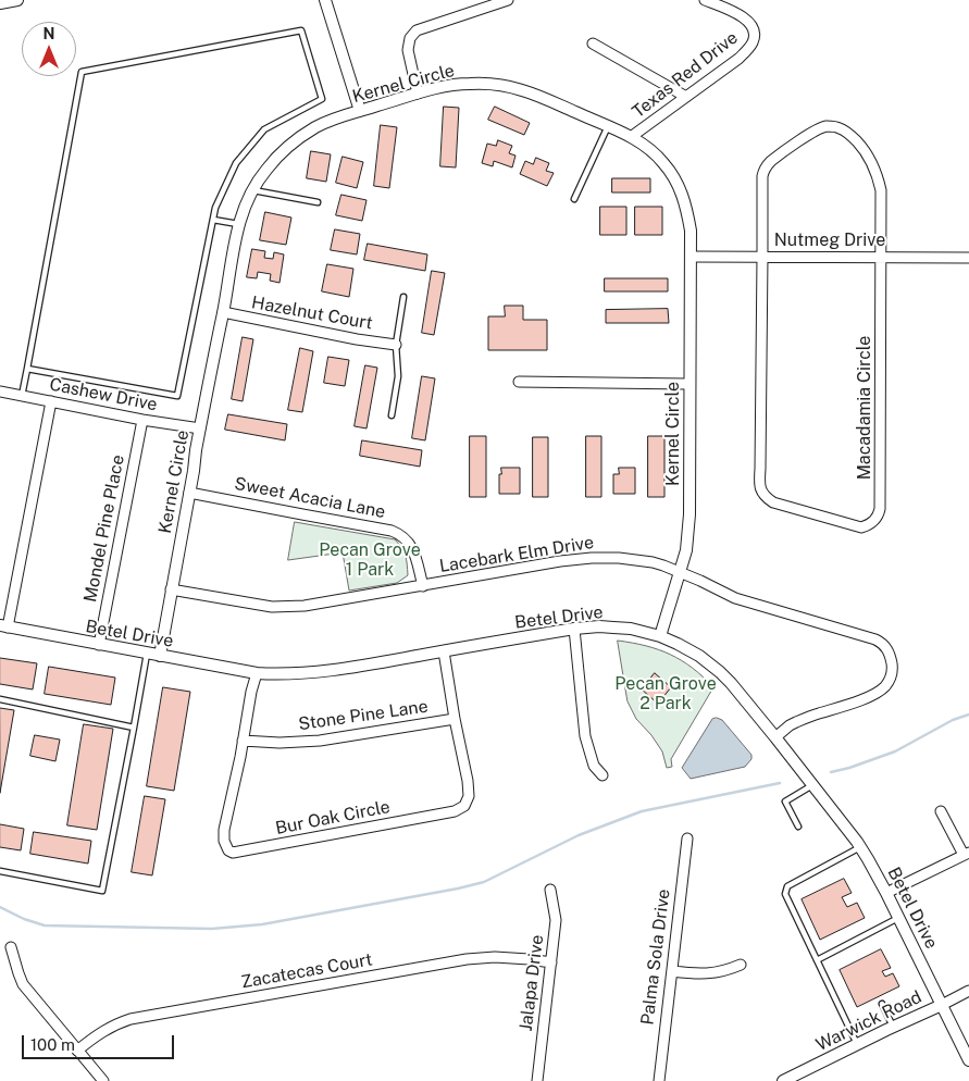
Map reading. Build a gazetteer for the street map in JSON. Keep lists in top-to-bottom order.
{
  "streets": {
    "street": [
      "Texas Red Drive",
      "Kernel Circle",
      "Nutmeg Drive",
      "Hazelnut Court",
      "Cashew Drive",
      "Macadamia Circle",
      "Sweet Acacia Lane",
      "Mondel Pine Place",
      "Lacebark Elm Drive",
      "Betel Drive",
      "Stone Pine Lane",
      "Bur Oak Circle",
      "Palma Sola Drive",
      "Zacatecas Court",
      "Jalapa Drive",
      "Warwick Road"
    ]
  },
  "crossings": [
    ["Texas Red Drive", "Kernel Circle"],
    ["Kernel Circle", "Nutmeg Drive"],
    ["Kernel Circle", "Hazelnut Court"],
    ["Kernel Circle", "Cashew Drive"],
    ["Kernel Circle", "Sweet Acacia Lane"],
    ["Kernel Circle", "Lacebark Elm Drive"],
    ["Kernel Circle", "Betel Drive"],
    ["Nutmeg Drive", "Macadamia Circle"],
    ["Cashew Drive", "Mondel Pine Place"],
    ["Sweet Acacia Lane", "Lacebark Elm Drive"],
    ["Mondel Pine Place", "Betel Drive"],
    ["Lacebark Elm Drive", "Betel Drive"],
    ["Betel Drive", "Bur Oak Circle"],
    ["Betel Drive", "Warwick Road"],
    ["Stone Pine Lane", "Bur Oak Circle"],
    ["Zacatecas Court", "Jalapa Drive"]
  ],
  "parks": ["Pecan Grove 1 Park", "Pecan Grove 2 Park"],
  "scale_bar": "100 m",
  "north": "top"
}
